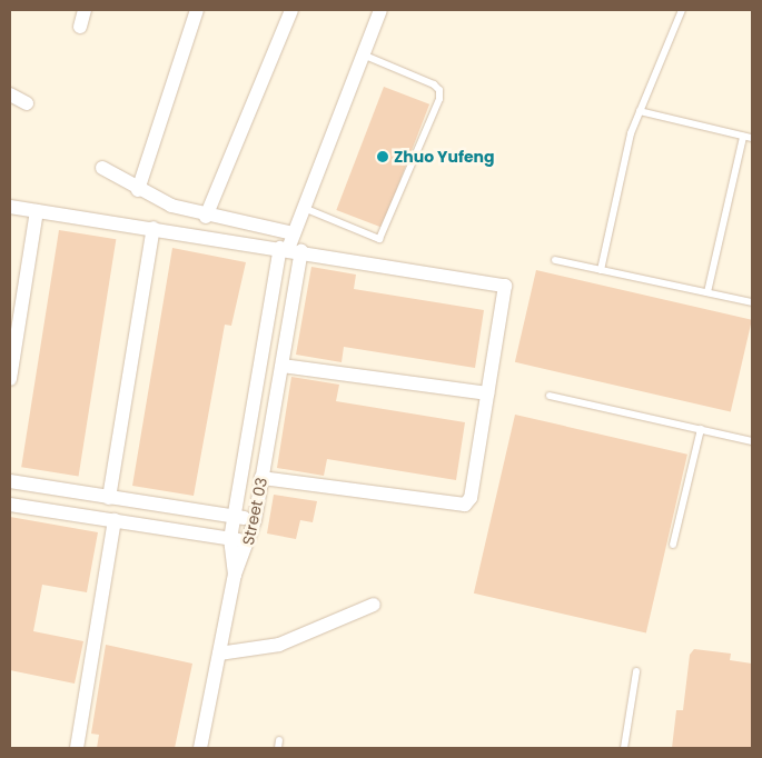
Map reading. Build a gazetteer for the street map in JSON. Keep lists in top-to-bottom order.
{
  "streets": {
    "street": ["Street 03"]
  },
  "places": ["Zhuo Yufeng"]
}
